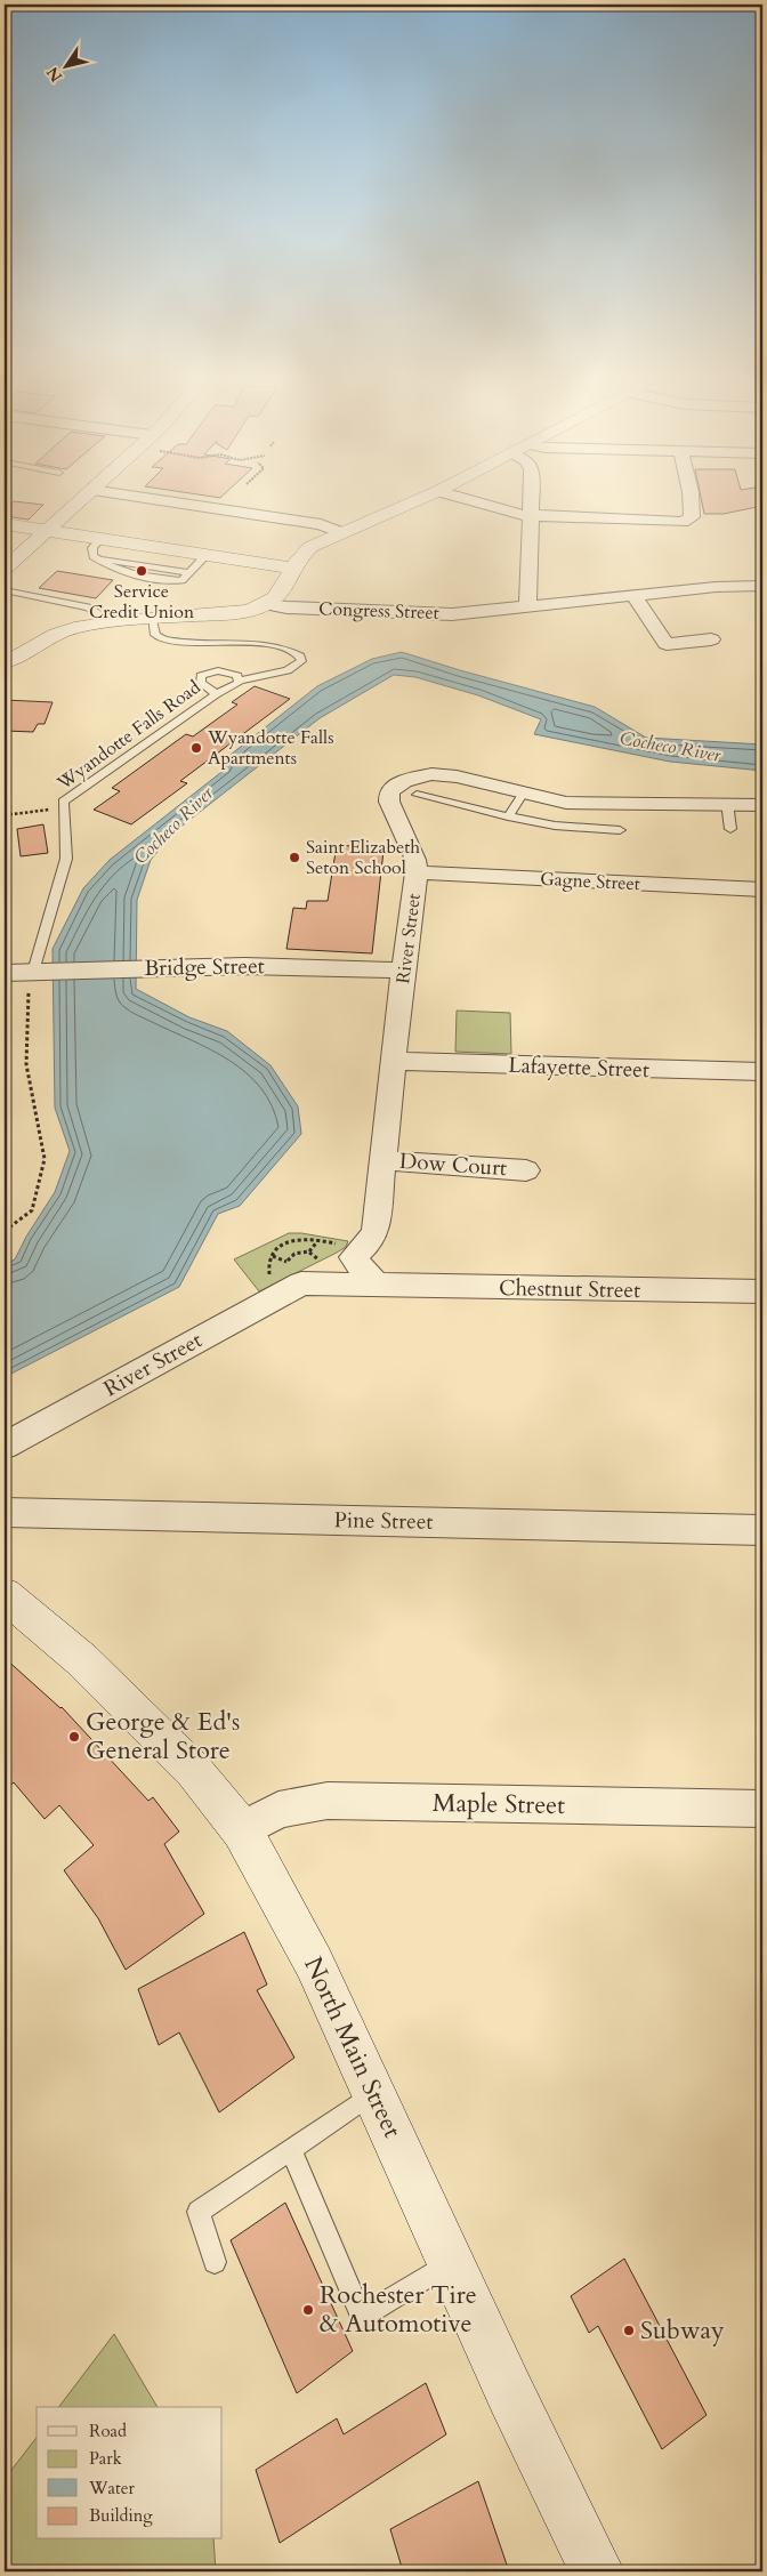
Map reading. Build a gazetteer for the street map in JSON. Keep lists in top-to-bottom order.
{
  "streets": {
    "street": [
      "Congress Street",
      "Gagne Street",
      "River Street",
      "Bridge Street",
      "Lafayette Street",
      "Dow Court",
      "Chestnut Street",
      "Pine Street",
      "Maple Street",
      "North Main Street"
    ],
    "lane": ["Wyandotte Falls Road"]
  },
  "crossings": [
    ["Wyandotte Falls Road", "Bridge Street"],
    ["Gagne Street", "River Street"],
    ["River Street", "Bridge Street"],
    ["River Street", "Lafayette Street"],
    ["River Street", "Dow Court"],
    ["Maple Street", "North Main Street"]
  ],
  "water": ["Cocheco River"],
  "places": [
    "Service Credit Union",
    "Wyandotte Falls Apartments",
    "Saint Elizabeth Seton School",
    "George & Ed's General Store",
    "Rochester Tire & Automotive",
    "Subway"
  ],
  "legend": [
    "Road",
    "Park",
    "Water",
    "Building"
  ],
  "north": "bottom left"
}
